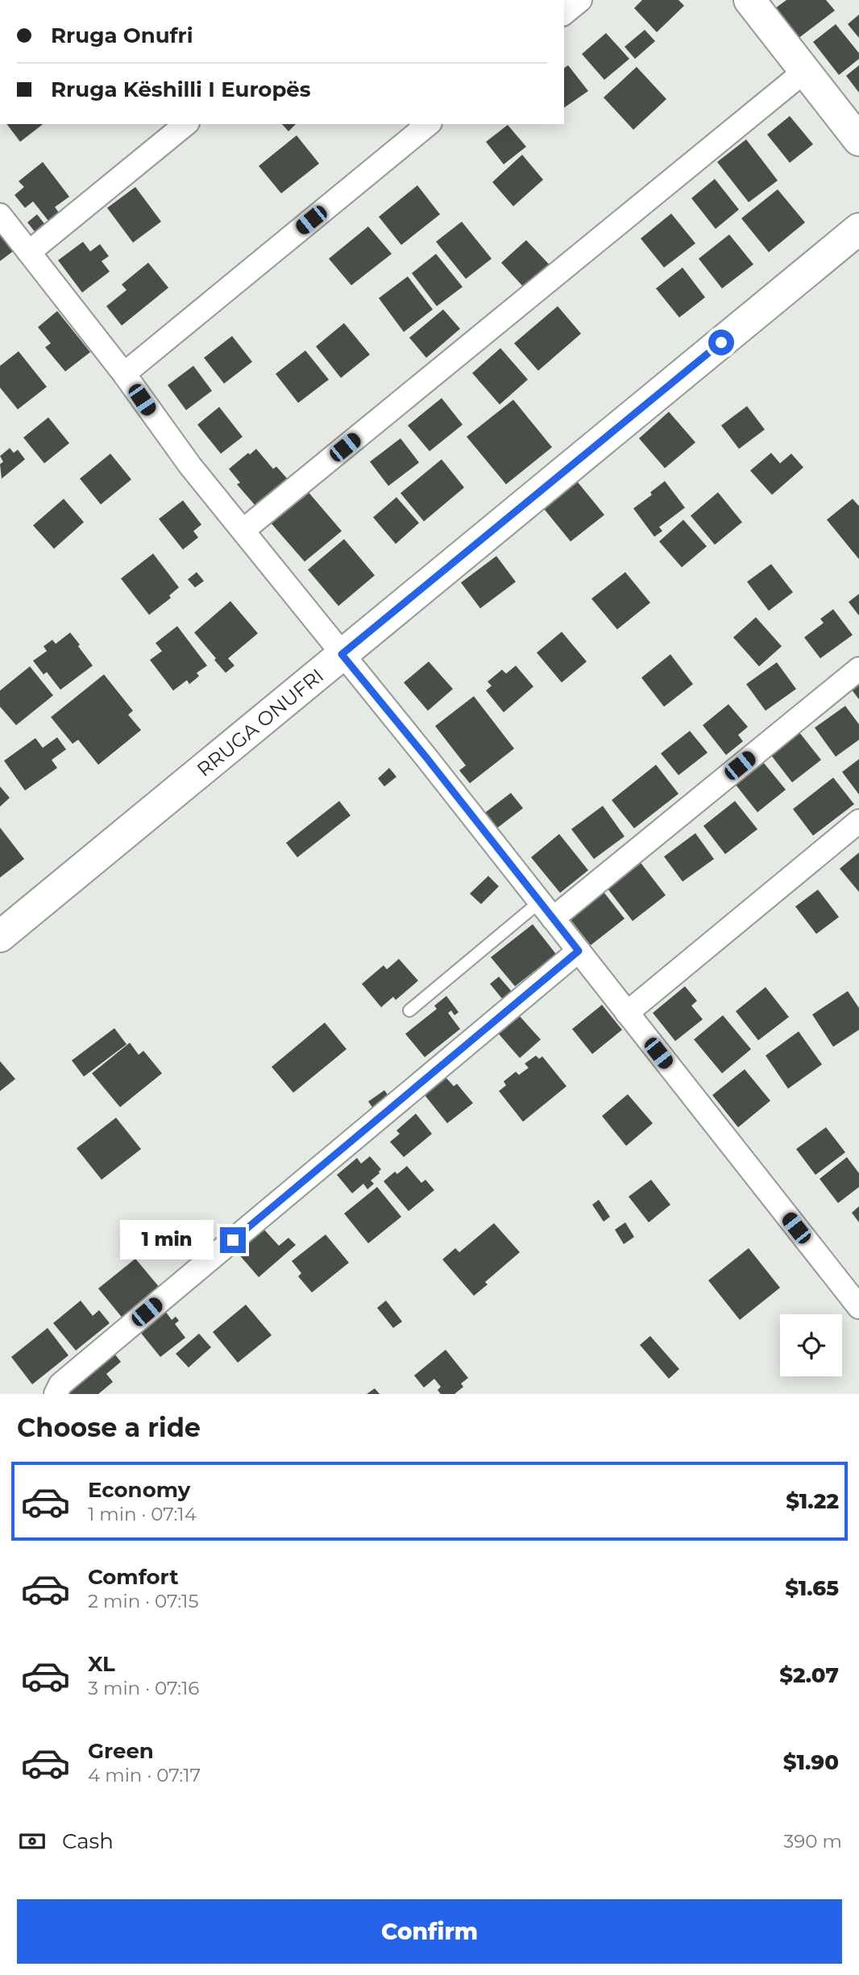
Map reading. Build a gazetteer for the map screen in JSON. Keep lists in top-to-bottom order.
{
  "streets": {
    "street": ["RRUGA ONUFRI"]
  },
  "page": {
    "banner": ["Rruga Onufri", "Rruga Këshilli I Europës"],
    "bubble": "1 min",
    "heading": "Choose a ride",
    "list": [
      {
        "name": "Economy",
        "note": "1 min · 07:14",
        "value": "$1.22"
      },
      {
        "name": "Comfort",
        "note": "2 min · 07:15",
        "value": "$1.65"
      },
      {
        "name": "XL",
        "note": "3 min · 07:16",
        "value": "$2.07"
      },
      {
        "name": "Green",
        "note": "4 min · 07:17",
        "value": "$1.90"
      }
    ],
    "pay": ["Cash", "390 m"],
    "buttons": "Confirm"
  }
}
